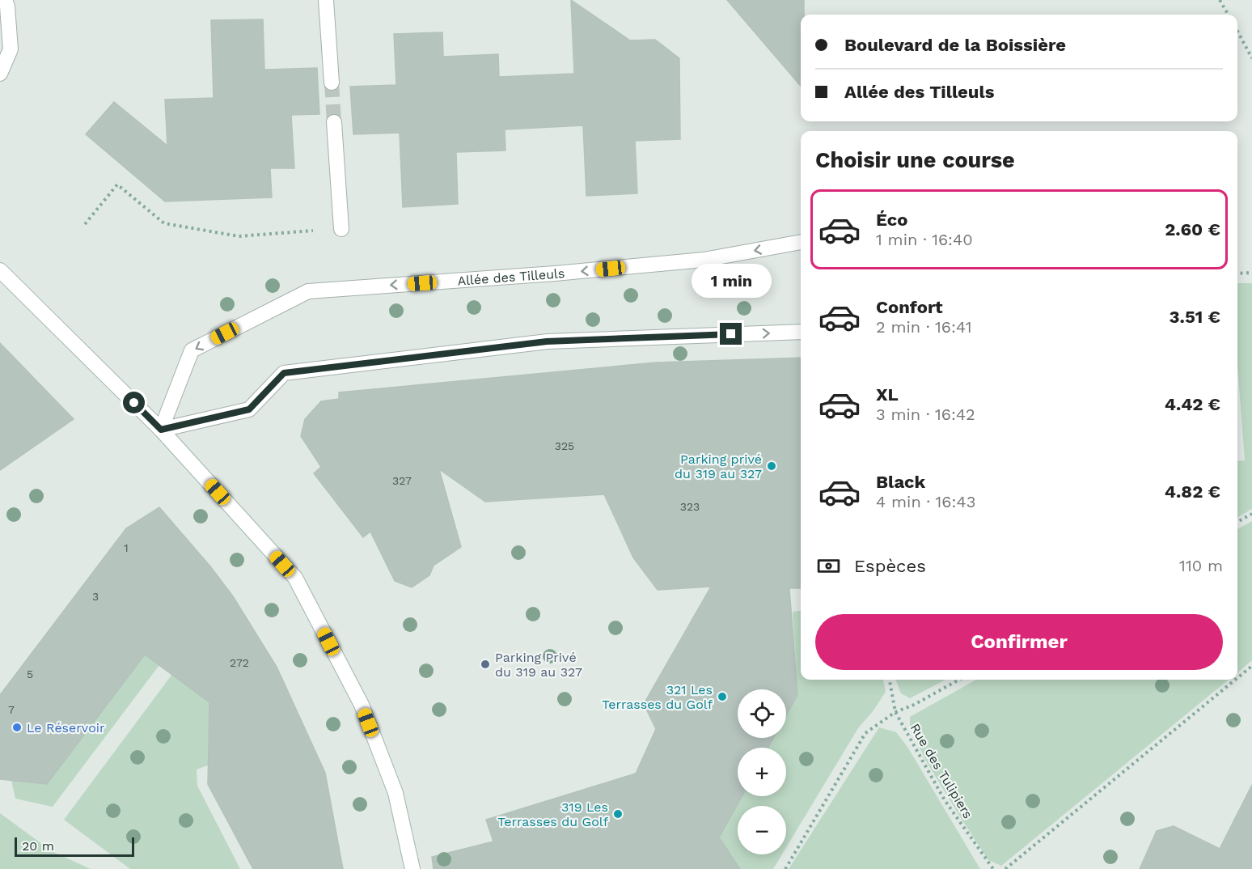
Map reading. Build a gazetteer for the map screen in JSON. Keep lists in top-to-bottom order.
{
  "streets": {
    "street": ["Allée des Tilleuls"],
    "path": ["Rue des Tulipiers"]
  },
  "places": [
    "Parking privé du 319 au 327",
    "Parking Privé du 319 au 327",
    "321 Les Terrasses du Golf",
    "Le Réservoir",
    "319 Les Terrasses du Golf"
  ],
  "house_numbers": [
    "325",
    "327",
    "323",
    "1",
    "3",
    "272",
    "5",
    "7"
  ],
  "scale_bar": "20 m",
  "page": {
    "banner": ["Boulevard de la Boissière", "Allée des Tilleuls"],
    "heading": "Choisir une course",
    "list": [
      {
        "name": "Éco",
        "note": "1 min · 16:40",
        "value": "2.60 €"
      },
      {
        "name": "Confort",
        "note": "2 min · 16:41",
        "value": "3.51 €"
      },
      {
        "name": "XL",
        "note": "3 min · 16:42",
        "value": "4.42 €"
      },
      {
        "name": "Black",
        "note": "4 min · 16:43",
        "value": "4.82 €"
      }
    ],
    "bubble": "1 min",
    "pay": ["Espèces", "110 m"],
    "buttons": "Confirmer",
    "map_buttons": ["+", "−"],
    "scale": "20 m"
  }
}
